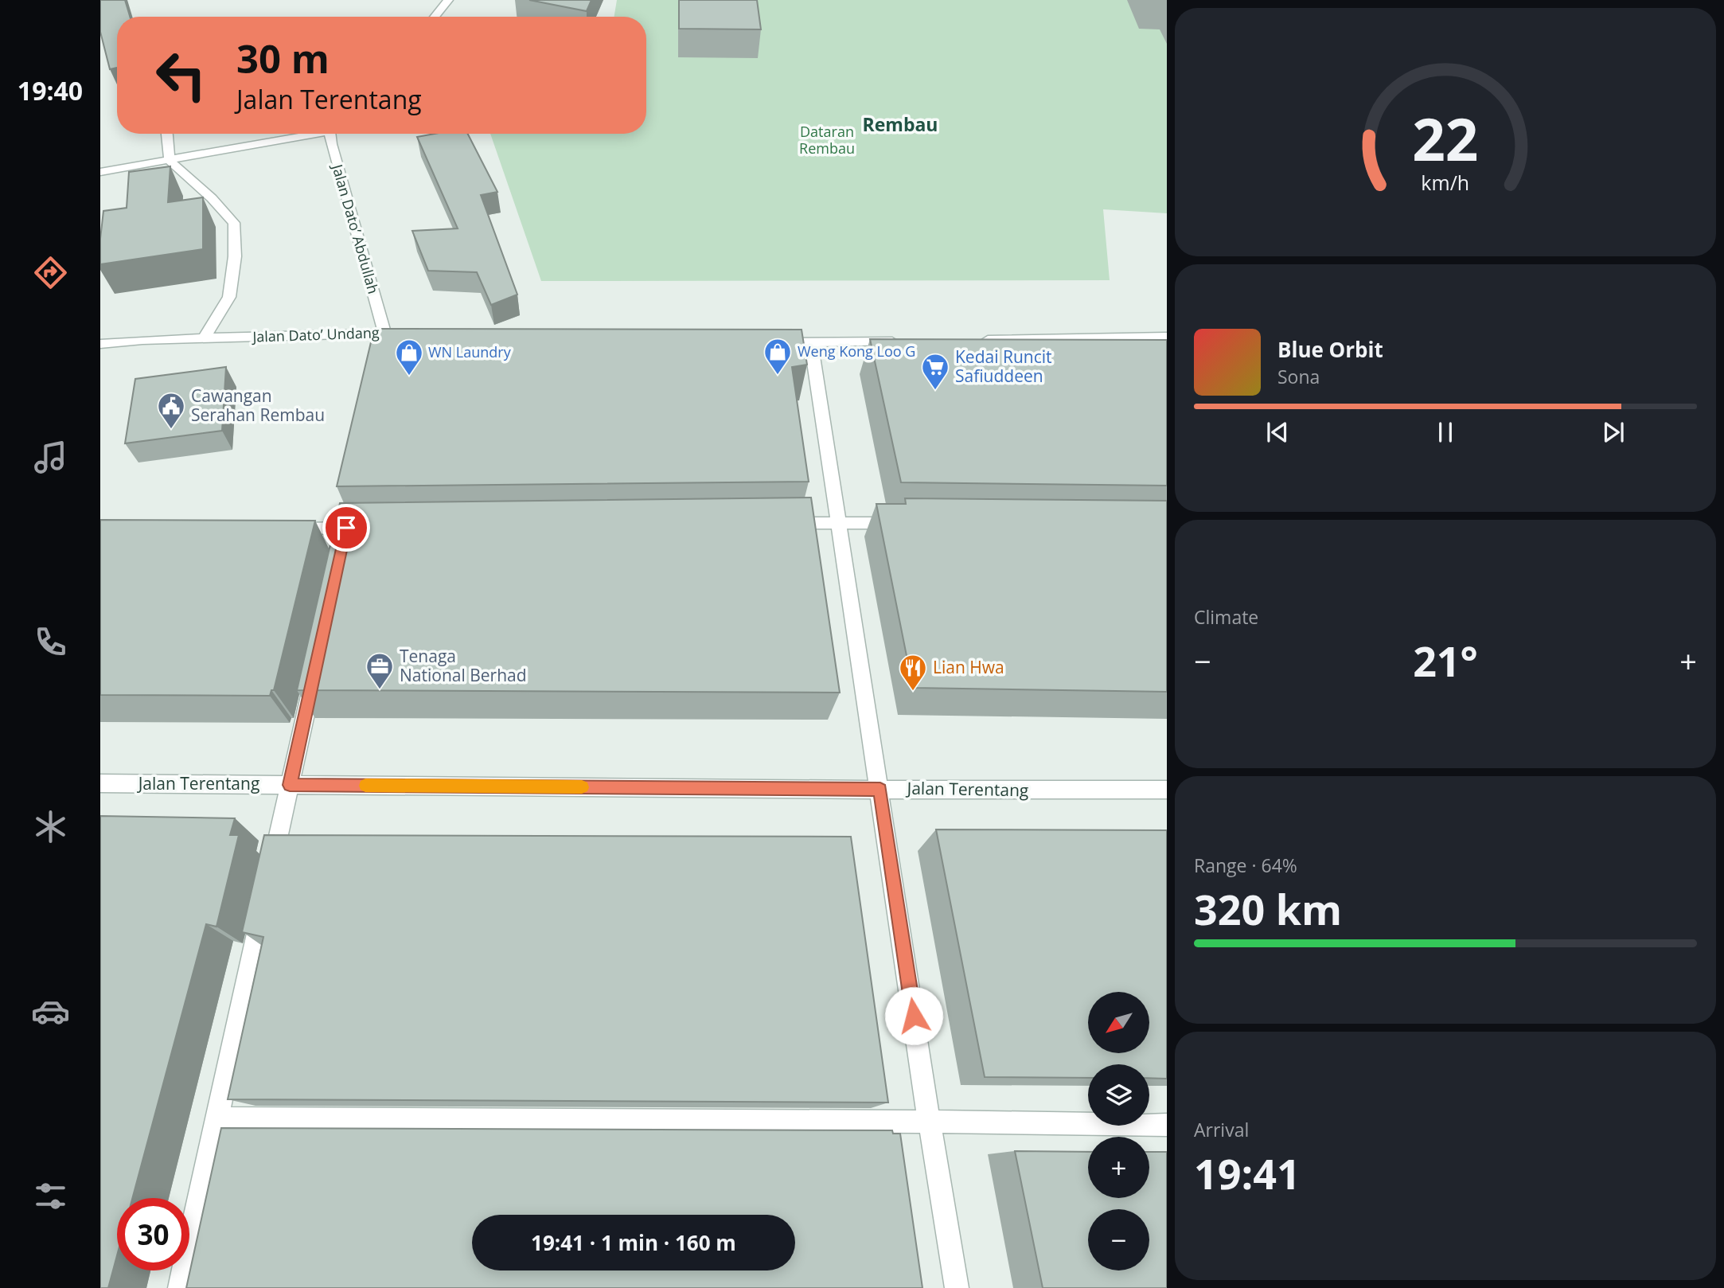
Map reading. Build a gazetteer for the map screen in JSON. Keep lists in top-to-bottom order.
{
  "streets": {
    "street": ["Jalan Dato’ Abdullah", "Jalan Dato’ Undang", "Jalan Terentang"]
  },
  "crossings": [
    ["Jalan Dato’ Abdullah", "Jalan Dato’ Undang"]
  ],
  "districts": ["Rembau"],
  "parks": ["Dataran Rembau"],
  "places": {
    "shop": ["Weng Kong Loo G", "WN Laundry"],
    "supermarket": ["Kedai Runcit Safiuddeen"],
    "public building": ["Cawangan Serahan Rembau"],
    "office": ["Tenaga National Berhad"],
    "restaurant": ["Lian Hwa"]
  },
  "north": "bottom left",
  "page": {
    "tabs": "19:40",
    "turn": ["30 m", "Jalan Terentang"],
    "song": ["Blue Orbit", "Sona"],
    "tile": [
      "Climate",
      ["Range · 64%", "320 km"],
      ["Arrival", "19:41"]
    ],
    "heat": ["−", "21°", "+"],
    "map_buttons": ["+", "−"],
    "limit": "30",
    "trip": "19:41 · 1 min · 160 m",
    "gauge": ["22", "km/h"]
  }
}
